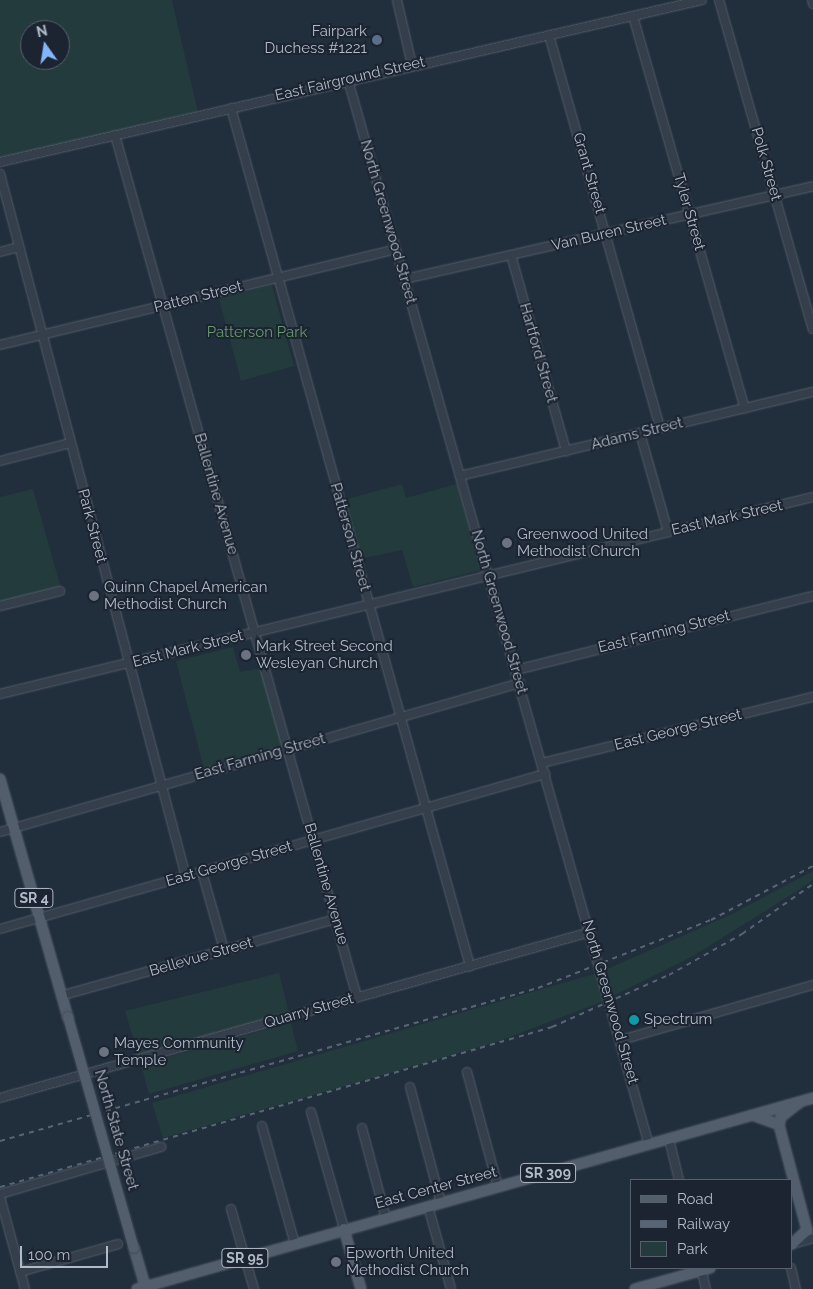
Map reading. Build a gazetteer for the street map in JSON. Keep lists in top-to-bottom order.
{
  "streets": {
    "main road": [
      "SR 4",
      "North State Street",
      "SR 309",
      "East Center Street",
      "SR 95"
    ],
    "street": [
      "East Fairground Street",
      "Polk Street",
      "Grant Street",
      "Tyler Street",
      "North Greenwood Street",
      "Van Buren Street",
      "Patten Street",
      "Hartford Street",
      "Adams Street",
      "Ballentine Avenue",
      "East Mark Street",
      "Park Street",
      "Patterson Street",
      "East Farming Street",
      "East George Street",
      "Bellevue Street",
      "Quarry Street"
    ]
  },
  "crossings": [
    ["East Fairground Street", "Grant Street"],
    ["East Fairground Street", "Tyler Street"],
    ["East Fairground Street", "North Greenwood Street"],
    ["East Fairground Street", "Ballentine Avenue"],
    ["East Fairground Street", "Patterson Street"],
    ["Polk Street", "Van Buren Street"],
    ["Grant Street", "Van Buren Street"],
    ["Grant Street", "Adams Street"],
    ["Tyler Street", "Van Buren Street"],
    ["Tyler Street", "Adams Street"],
    ["North Greenwood Street", "Van Buren Street"],
    ["North Greenwood Street", "Patten Street"],
    ["North Greenwood Street", "Adams Street"],
    ["North Greenwood Street", "East Mark Street"],
    ["North Greenwood Street", "East Farming Street"],
    ["North Greenwood Street", "East George Street"],
    ["North Greenwood Street", "Quarry Street"],
    ["North Greenwood Street", "East Center Street"],
    ["Van Buren Street", "Hartford Street"],
    ["Patten Street", "Ballentine Avenue"],
    ["Patten Street", "Park Street"],
    ["Patten Street", "Patterson Street"],
    ["Hartford Street", "Adams Street"],
    ["Ballentine Avenue", "East Mark Street"],
    ["Ballentine Avenue", "East Farming Street"],
    ["Ballentine Avenue", "East George Street"],
    ["Ballentine Avenue", "Bellevue Street"],
    ["Ballentine Avenue", "Quarry Street"],
    ["East Mark Street", "Park Street"],
    ["East Mark Street", "Patterson Street"],
    ["Park Street", "East Farming Street"],
    ["Park Street", "East George Street"],
    ["Patterson Street", "East Farming Street"],
    ["Patterson Street", "East George Street"],
    ["Patterson Street", "Quarry Street"],
    ["East Farming Street", "North State Street"],
    ["East George Street", "North State Street"],
    ["North State Street", "East Center Street"]
  ],
  "parks": ["Patterson Park"],
  "places": [
    "Fairpark Duchess #1221",
    "Greenwood United Methodist Church",
    "Quinn Chapel American Methodist Church",
    "Mark Street Second Wesleyan Church",
    "Spectrum",
    "Mayes Community Temple",
    "Epworth United Methodist Church"
  ],
  "legend": ["Road", "Railway", "Park"],
  "scale_bar": "100 m",
  "north": "top"
}
